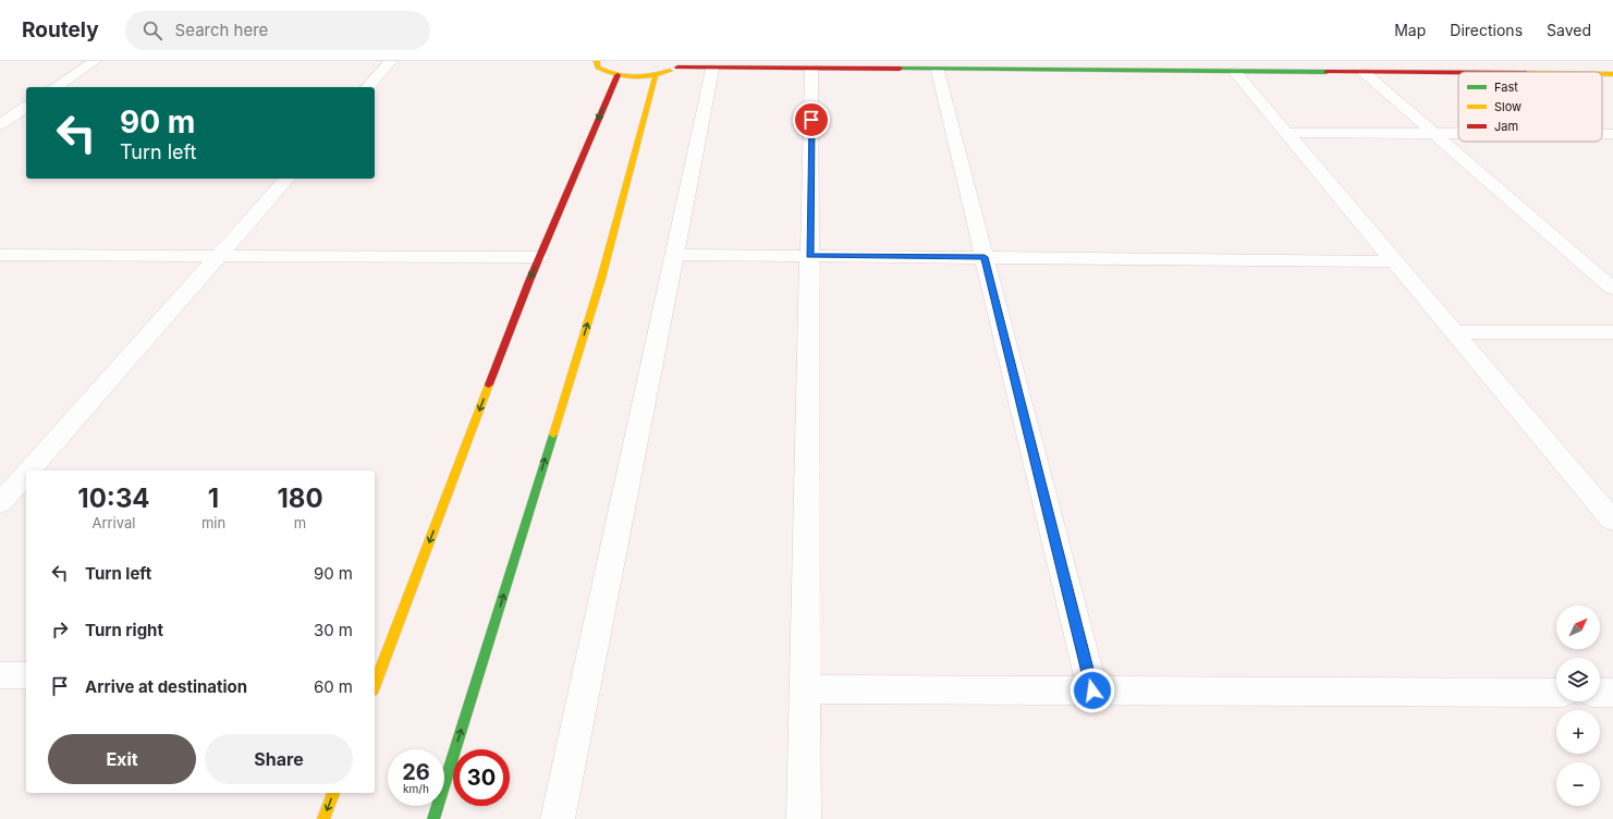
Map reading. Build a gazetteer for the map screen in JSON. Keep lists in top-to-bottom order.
{
  "legend": ["Fast", "Slow", "Jam"],
  "north": "top right",
  "page": {
    "header": "Routely",
    "search": "Search here",
    "nav": ["Map", "Directions", "Saved"],
    "turn": ["90 m", "Turn left"],
    "eta": [
      "10:34",
      "Arrival",
      "1",
      "min",
      "180",
      "m"
    ],
    "list": [
      {
        "name": "Turn left",
        "value": "90 m"
      },
      {
        "name": "Turn right",
        "value": "30 m"
      },
      {
        "name": "Arrive at destination",
        "value": "60 m"
      }
    ],
    "map_buttons": ["+", "−"],
    "buttons": ["Exit", "Share"],
    "speed": "26 km/h",
    "limit": "30"
  }
}
